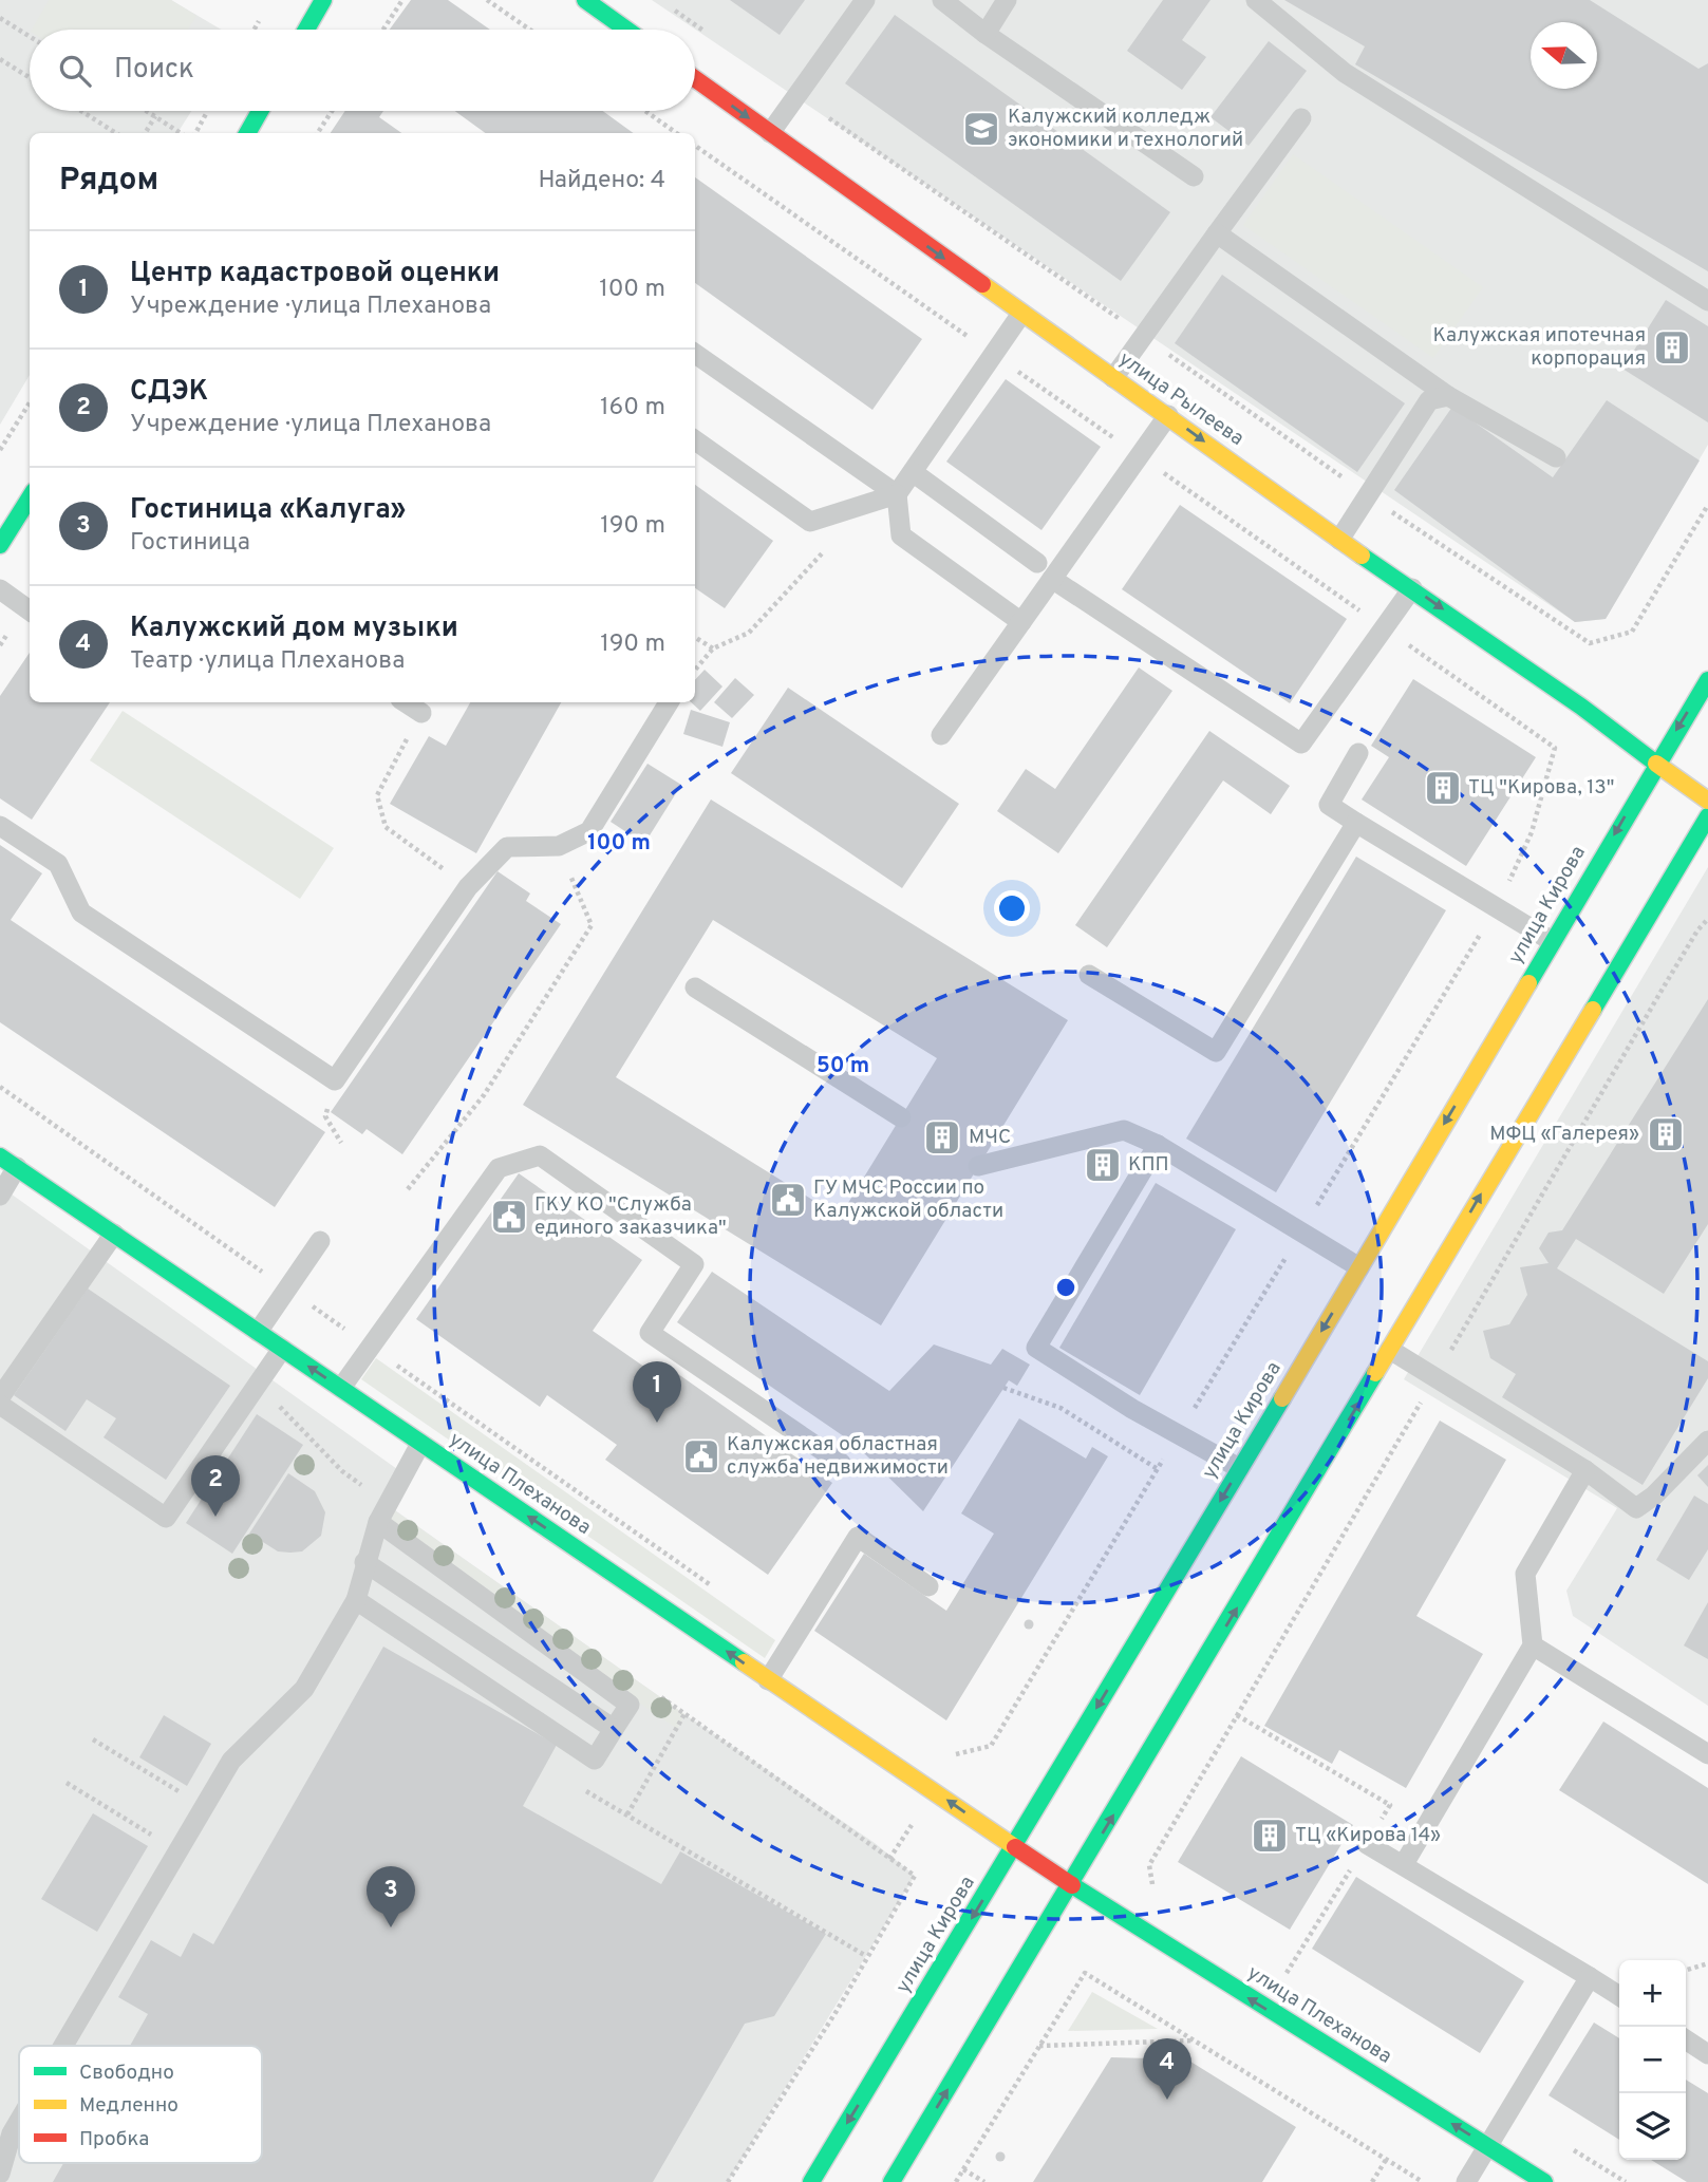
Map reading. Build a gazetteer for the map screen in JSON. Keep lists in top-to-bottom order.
{
  "streets": {
    "main road": ["улица Рылеева", "улица Кирова", "улица Плеханова"]
  },
  "crossings": [
    ["улица Рылеева", "улица Кирова"],
    ["улица Кирова", "улица Плеханова"]
  ],
  "one_way": ["улица Рылеева", "улица Плеханова"],
  "places": {
    "school or university": ["Калужский колледж экономики и технологий"],
    "building": [
      "Калужская ипотечная корпорация",
      "ТЦ \"Кирова, 13\"",
      "МФЦ «Галерея»",
      "МЧС",
      "КПП",
      "ТЦ «Кирова 14»"
    ],
    "public building": ["ГУ МЧС России по Калужской области", "ГКУ КО \"Служба единого заказчика\"", "Калужская областная служба недвижимости"]
  },
  "legend": ["Свободно", "Медленно", "Пробка"],
  "north": "left",
  "page": {
    "search": "Поиск",
    "heading": ["Рядом", "Найдено: 4"],
    "list": [
      {
        "mark": "1",
        "name": "Центр кадастровой оценки",
        "note": "Учреждение · улица Плеханова",
        "value": "100 m"
      },
      {
        "mark": "2",
        "name": "СДЭК",
        "note": "Учреждение · улица Плеханова",
        "value": "160 m"
      },
      {
        "mark": "3",
        "name": "Гостиница «Калуга»",
        "note": "Гостиница",
        "value": "190 m"
      },
      {
        "mark": "4",
        "name": "Калужский дом музыки",
        "note": "Театр · улица Плеханова",
        "value": "190 m"
      }
    ],
    "pins": [
      "1",
      "2",
      "3",
      "4"
    ],
    "map_buttons": ["+", "−"]
  },
  "rings": ["100 m", "50 m"]
}
